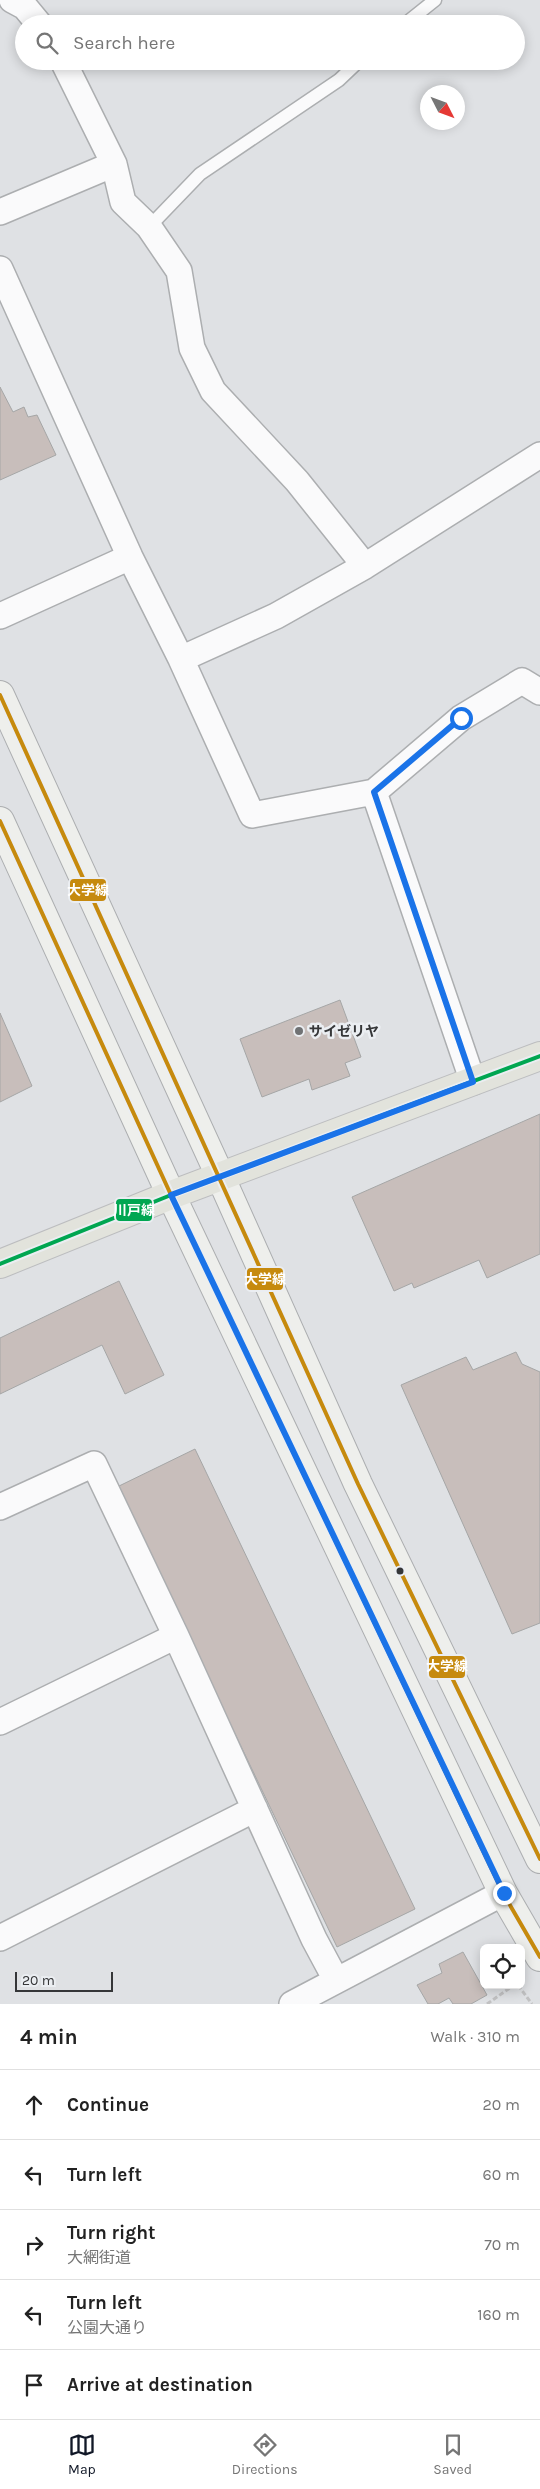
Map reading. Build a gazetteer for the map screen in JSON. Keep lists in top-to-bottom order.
{
  "places": ["サイゼリヤ"],
  "lines": ["transit line 大学線", "transit line 川戸線"],
  "scale_bar": "20 m",
  "north": "bottom right",
  "page": {
    "search": "Search here",
    "scale": "20 m",
    "heading": ["4 min", "Walk · 310 m"],
    "list": [
      ["Continue", "20 m"],
      ["Turn left", "60 m"],
      ["Turn right", "大網街道", "70 m"],
      ["Turn left", "公園大通り", "160 m"],
      "Arrive at destination"
    ],
    "nav": ["Map", "Directions", "Saved"]
  }
}
